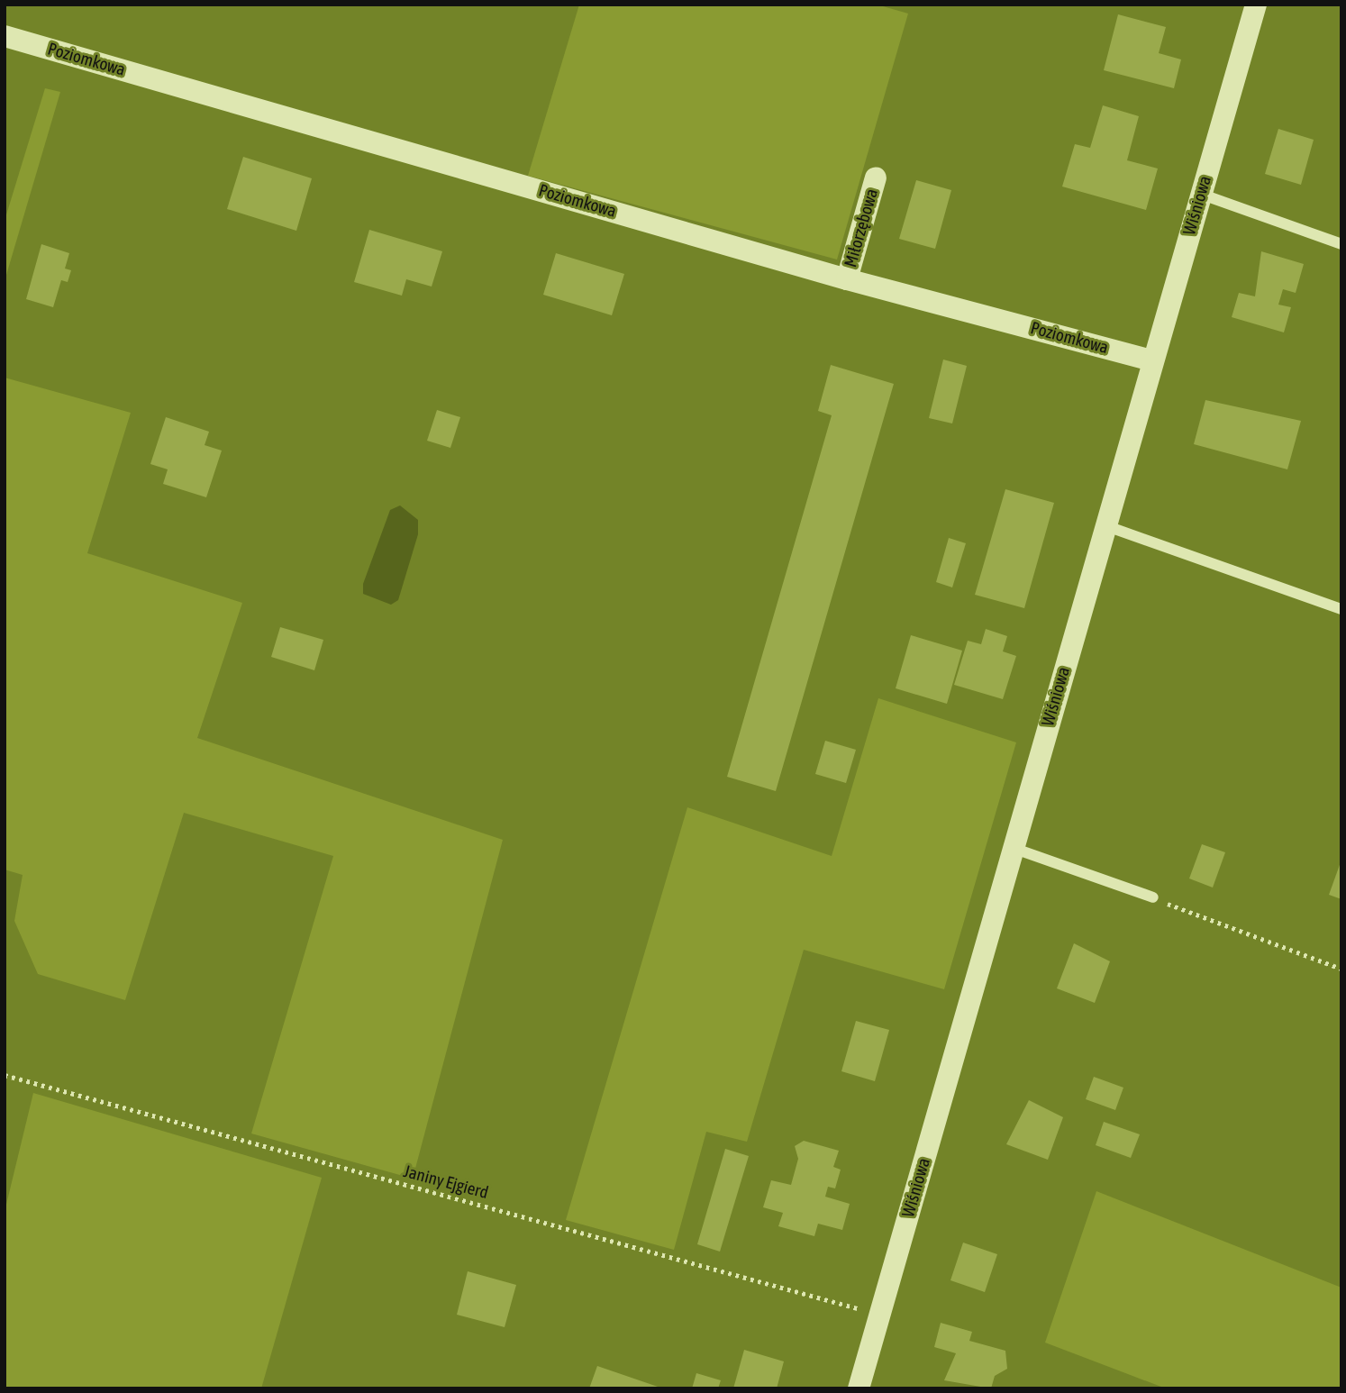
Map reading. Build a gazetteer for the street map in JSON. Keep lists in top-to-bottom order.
{
  "streets": {
    "street": ["Poziomkowa", "Wiśniowa", "Miłorzębowa"],
    "path": ["Janiny Ejgierd"]
  },
  "crossings": [
    ["Poziomkowa", "Wiśniowa"],
    ["Poziomkowa", "Miłorzębowa"],
    ["Wiśniowa", "Janiny Ejgierd"]
  ]
}
